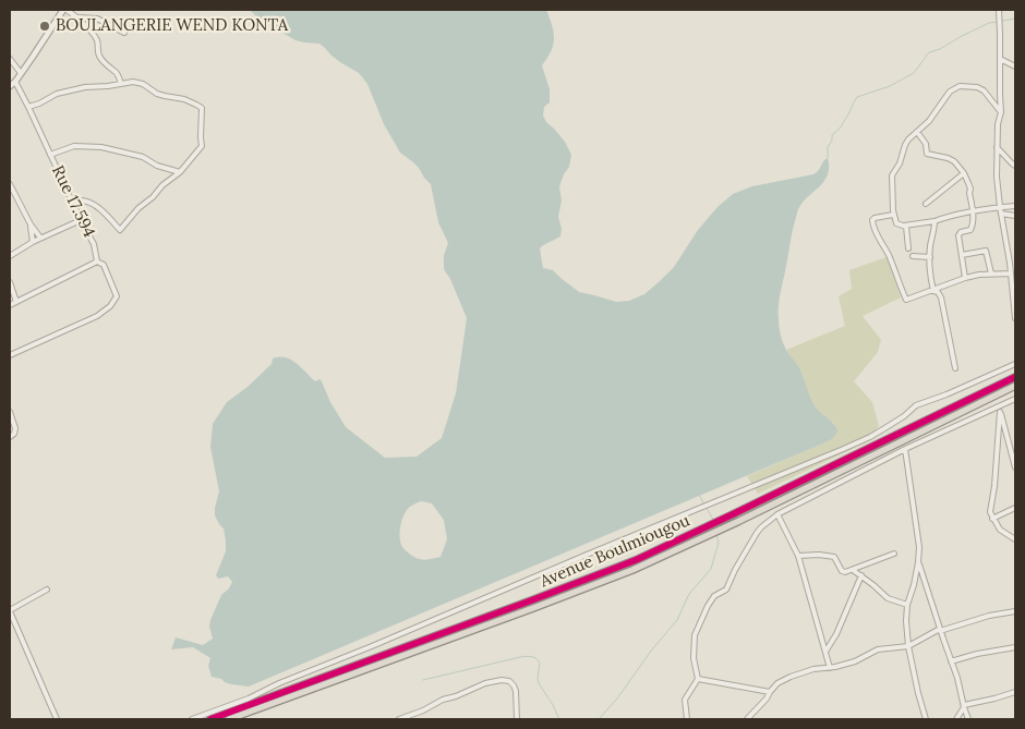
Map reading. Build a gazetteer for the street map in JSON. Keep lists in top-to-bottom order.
{
  "streets": {
    "highway": ["Avenue Boulmiougou"],
    "street": ["Rue 17.594"]
  },
  "places": ["BOULANGERIE WEND KONTA"]
}
